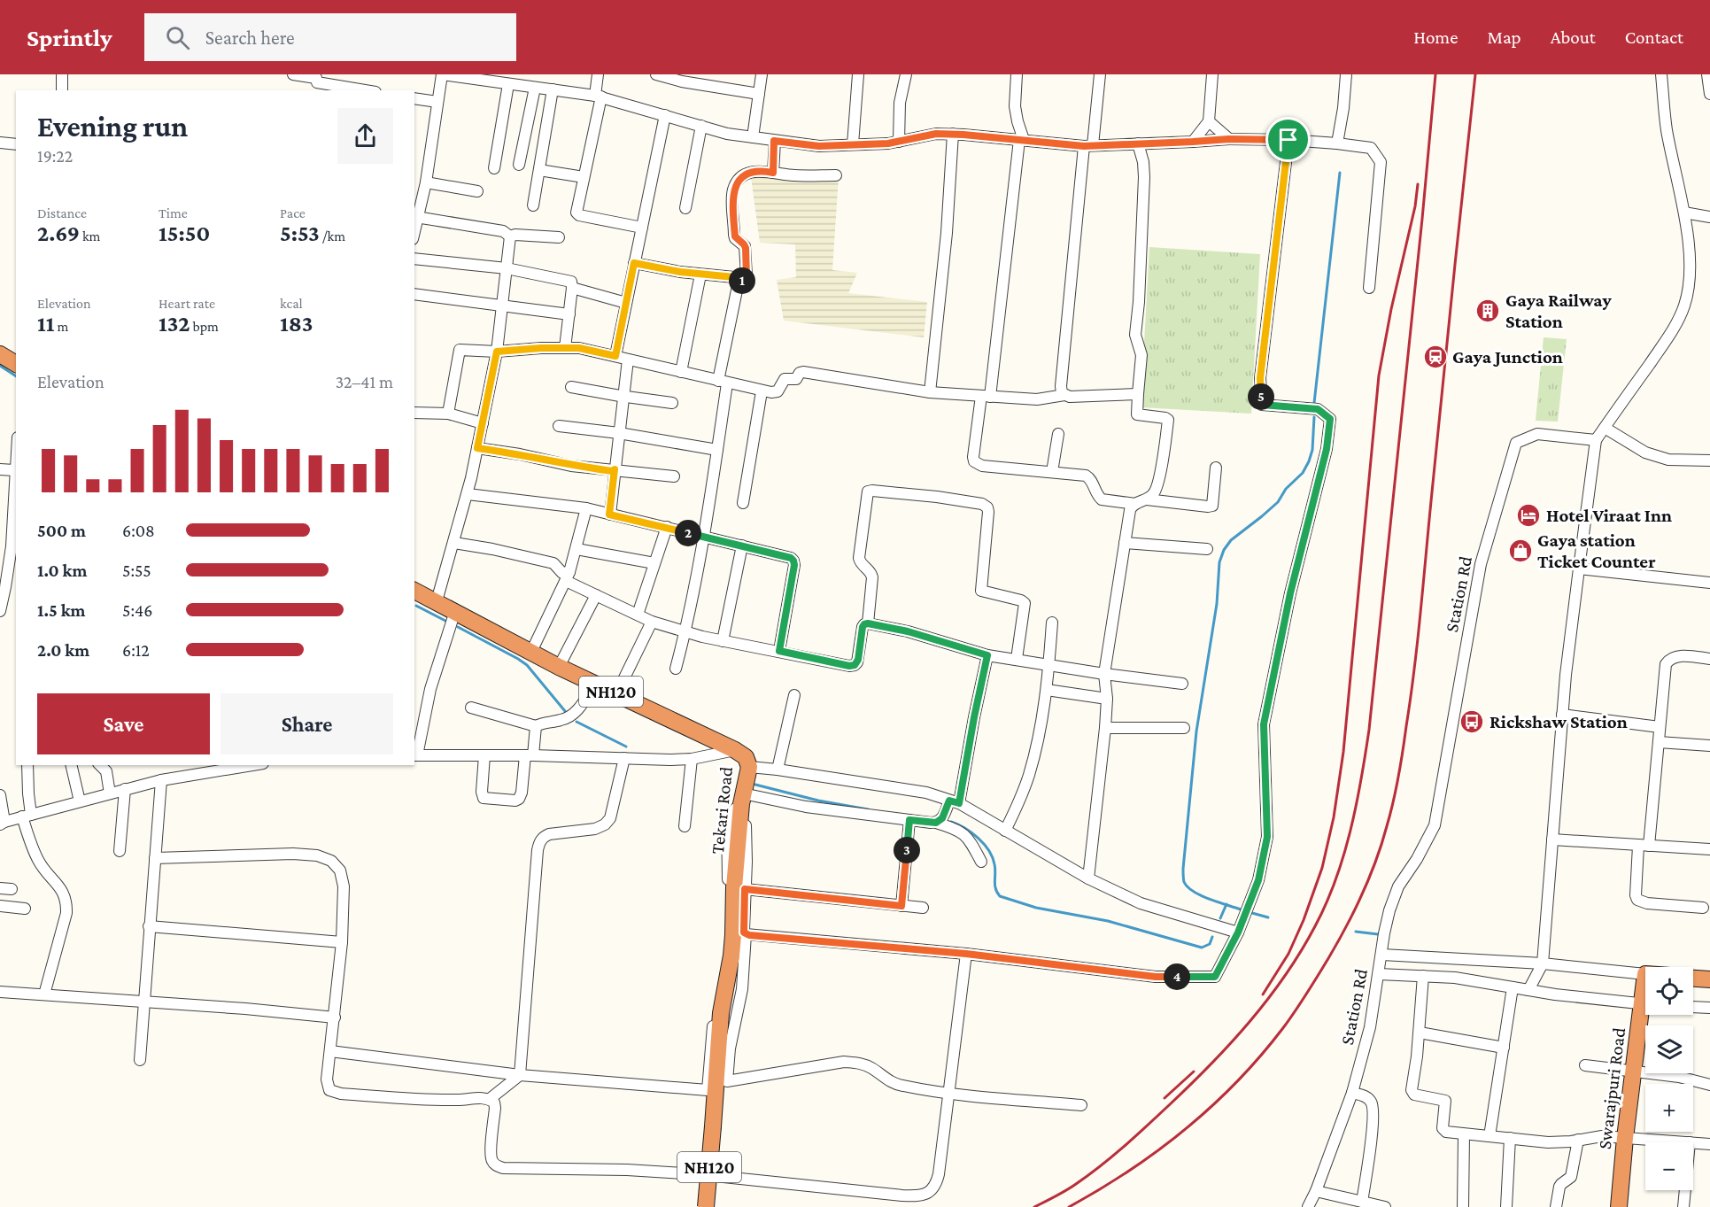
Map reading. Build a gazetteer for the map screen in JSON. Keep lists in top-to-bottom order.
{
  "streets": {
    "highway": ["NH120", "Tekari Road", "Swarajpuri Road"],
    "street": ["Station Rd"]
  },
  "places": {
    "building": ["Gaya Railway Station"],
    "station": ["Gaya Junction"],
    "hotel": ["Hotel Viraat Inn"],
    "shop": ["Gaya station Ticket Counter"],
    "bus stop": ["Rickshaw Station"]
  },
  "page": {
    "header": "Sprintly",
    "search": "Search here",
    "nav": [
      "Home",
      "Map",
      "About",
      "Contact"
    ],
    "heading": ["Evening run", "19:22"],
    "stats": [
      ["Distance", "2.69 km"],
      ["Time", "15:50"],
      ["Pace", "5:53 /km"],
      ["Elevation", "11 m"],
      ["Heart rate", "132 bpm"],
      ["kcal", "183"]
    ],
    "pins": [
      "1",
      "5",
      "2",
      "3",
      "4"
    ],
    "chart": ["Elevation", "32–41 m"],
    "list": [
      {
        "name": "500 m",
        "note": "6:08"
      },
      {
        "name": "1.0 km",
        "note": "5:55"
      },
      {
        "name": "1.5 km",
        "note": "5:46"
      },
      {
        "name": "2.0 km",
        "note": "6:12"
      }
    ],
    "buttons": ["Save", "Share"],
    "map_buttons": ["+", "−"]
  }
}
